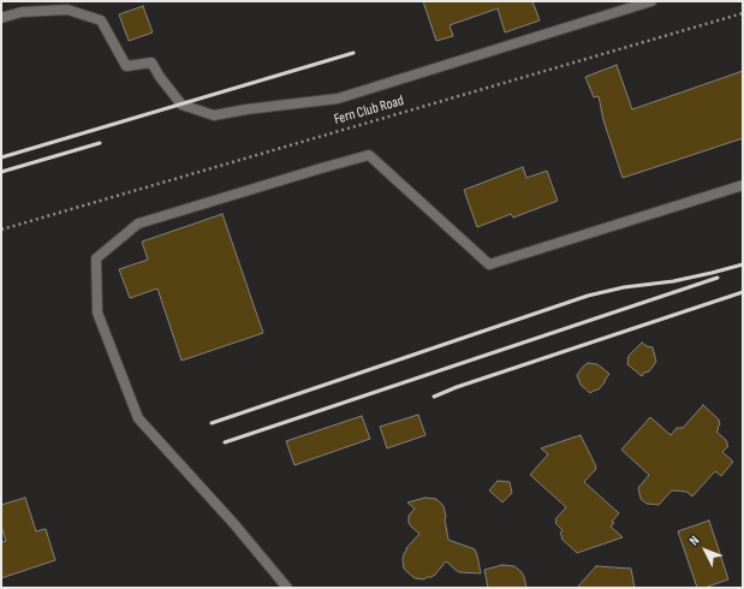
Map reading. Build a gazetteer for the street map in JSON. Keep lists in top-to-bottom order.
{
  "streets": {
    "path": ["Fern Club Road"]
  },
  "north": "top left"
}
